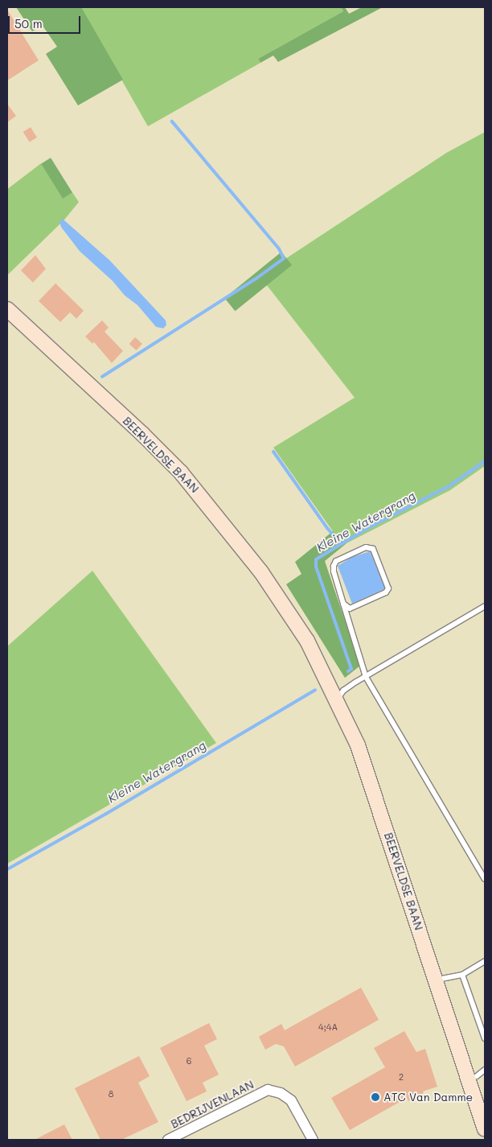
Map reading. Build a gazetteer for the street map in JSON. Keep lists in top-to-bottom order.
{
  "streets": {
    "main road": ["BEERVELDSE BAAN"],
    "street": ["BEDRIJVENLAAN"]
  },
  "water": ["Kleine Watergrang"],
  "places": ["ATC Van Damme"],
  "house_numbers": [
    "4;4A",
    "6",
    "2",
    "8"
  ],
  "scale_bar": "50 m"
}
